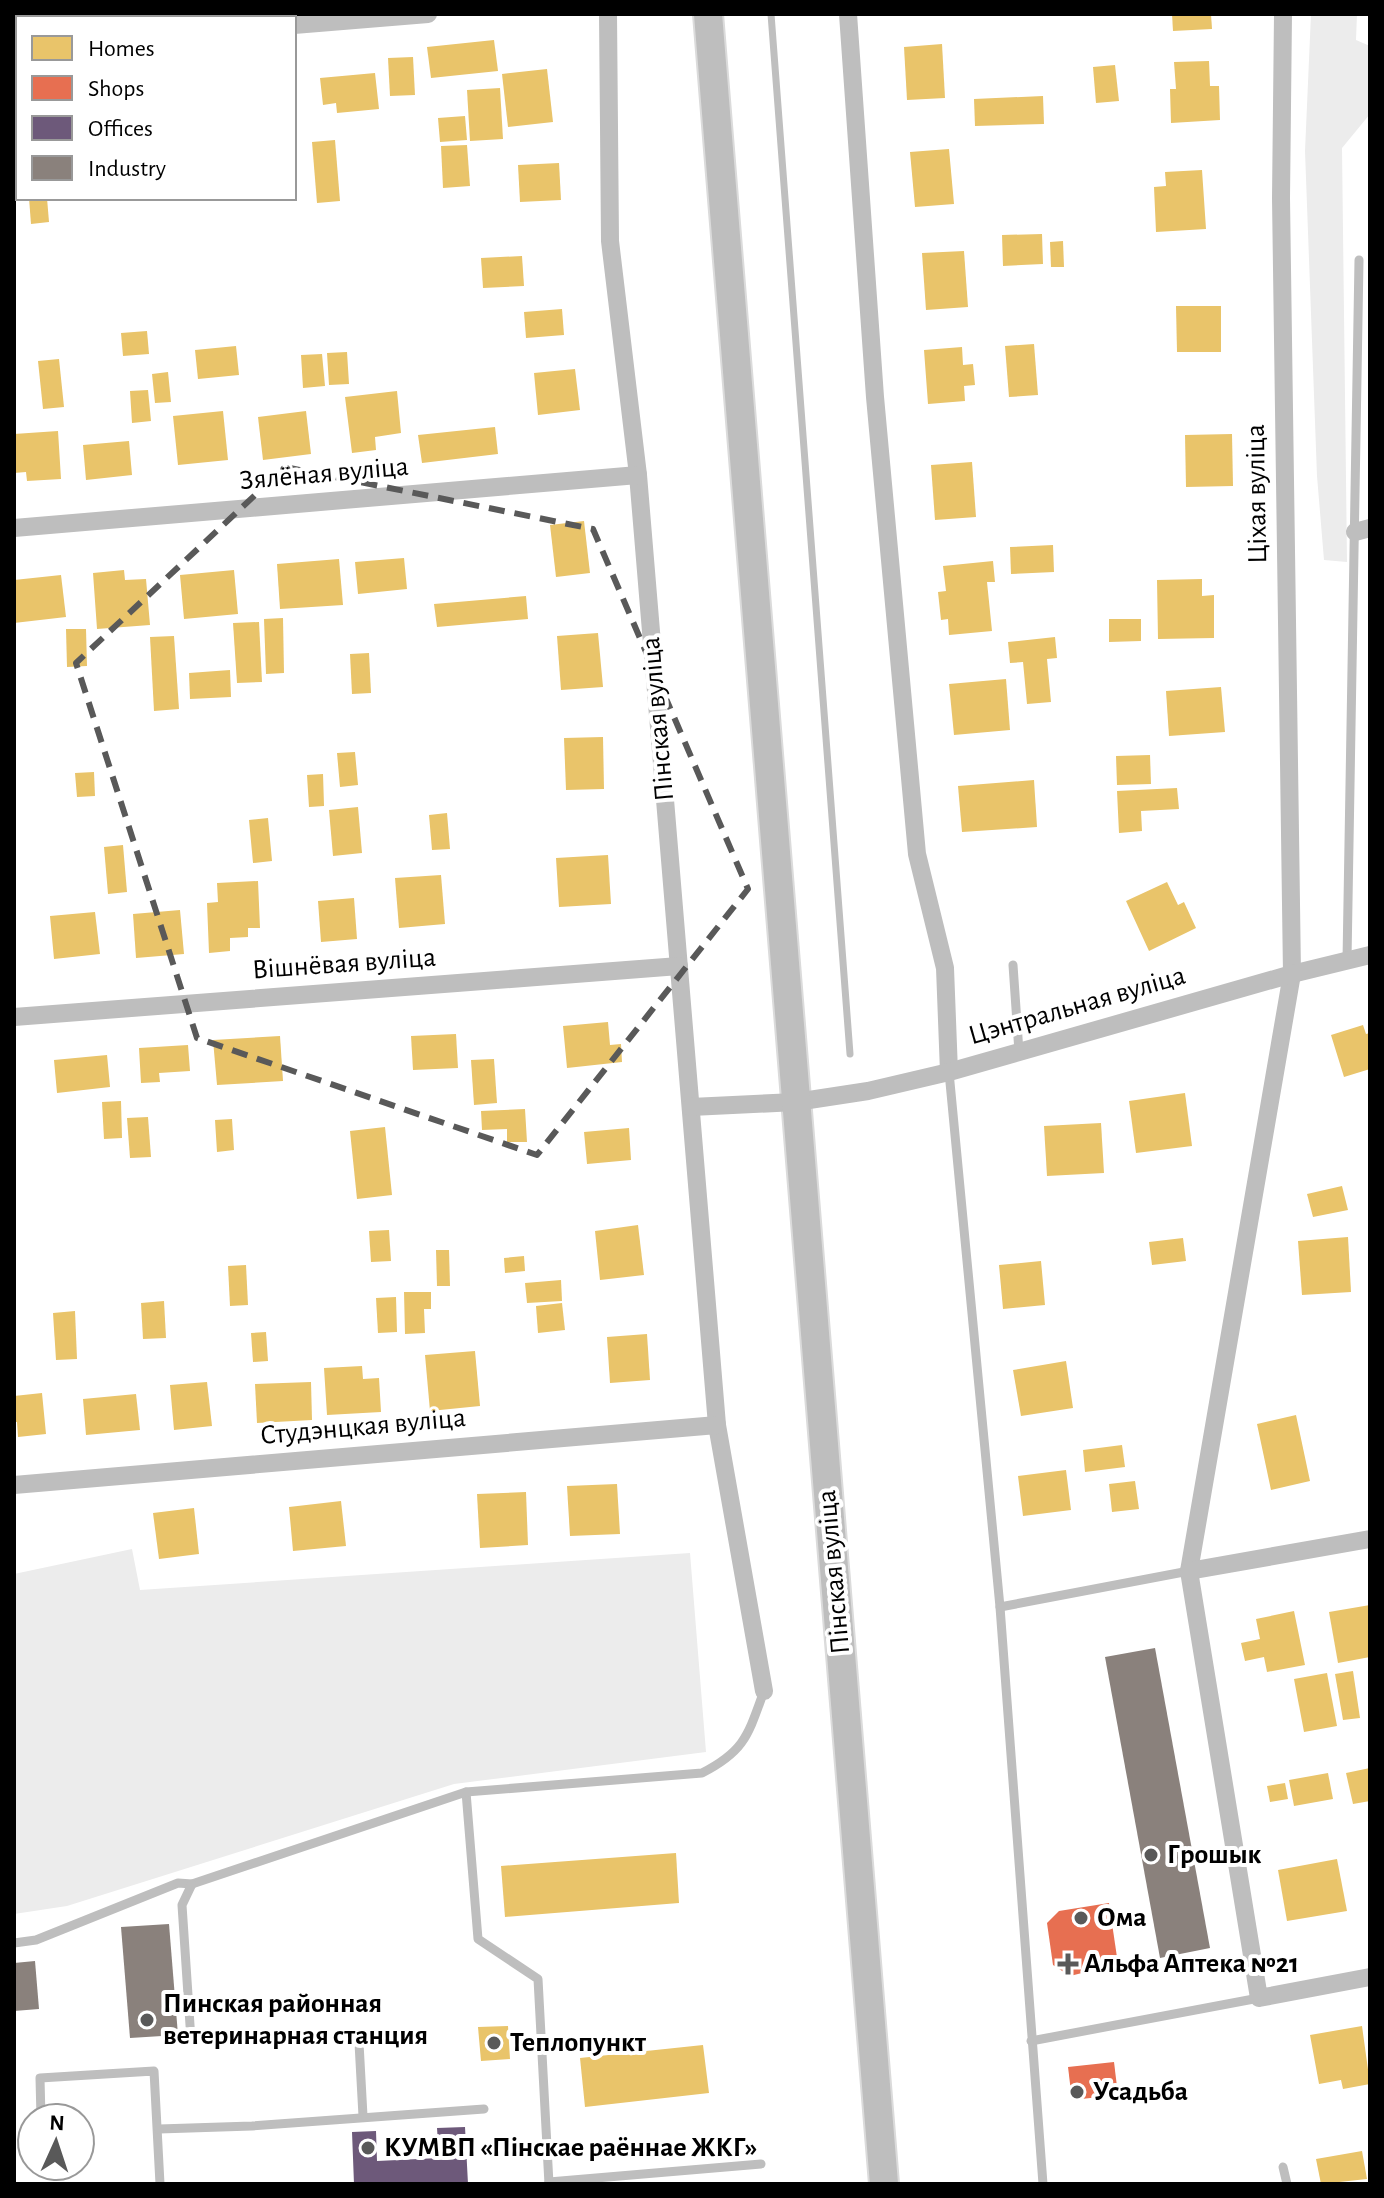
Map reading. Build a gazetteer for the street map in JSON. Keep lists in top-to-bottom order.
{
  "streets": {
    "main road": ["Пінская вуліца"],
    "street": [
      "Зялёная вуліца",
      "Ціхая вуліца",
      "Вішнёвая вуліца",
      "Цэнтральная вуліца",
      "Студэнцкая вуліца"
    ]
  },
  "crossings": [
    ["Зялёная вуліца", "Пінская вуліца"],
    ["Ціхая вуліца", "Цэнтральная вуліца"],
    ["Пінская вуліца", "Вішнёвая вуліца"],
    ["Пінская вуліца", "Цэнтральная вуліца"],
    ["Пінская вуліца", "Студэнцкая вуліца"]
  ],
  "places": {
    "other": [
      "Грошык",
      "Ома",
      "Пинская районная ветеринарная станция",
      "Теплопункт",
      "Усадьба",
      "КУМВП «Пінскае раённае ЖКГ»"
    ],
    "health": ["Альфа Аптека №21"]
  },
  "legend": [
    "Homes",
    "Shops",
    "Offices",
    "Industry"
  ],
  "north": "top"
}
